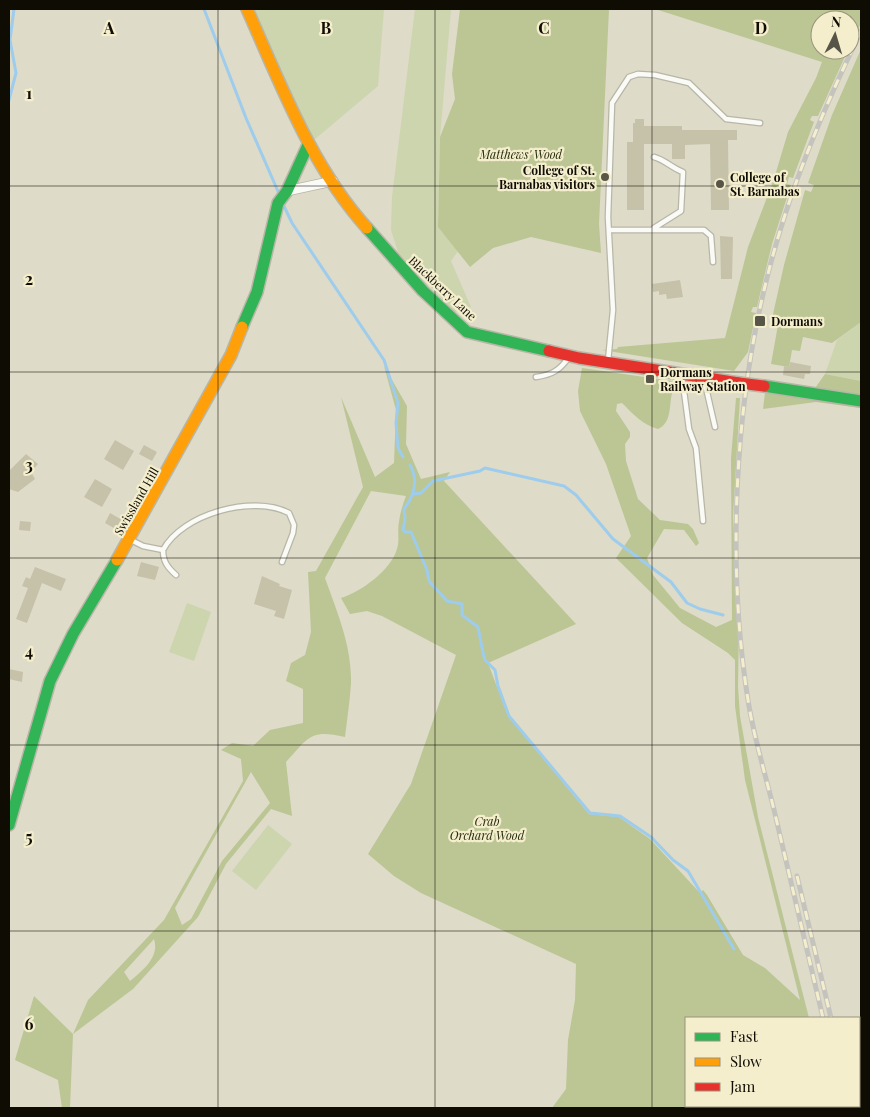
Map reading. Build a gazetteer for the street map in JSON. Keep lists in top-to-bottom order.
{
  "streets": {
    "street": ["Blackberry Lane", "Swissland Hill"]
  },
  "crossings": [
    ["Blackberry Lane", "Swissland Hill"]
  ],
  "parks": ["Matthews' Wood", "Crab Orchard Wood"],
  "places": {
    "other": ["College of St. Barnabas visitors", "College of St. Barnabas"],
    "transit": ["Dormans", "Dormans Railway Station"]
  },
  "legend": ["Fast", "Slow", "Jam"],
  "north": "top",
  "grid": {
    "columns": [
      "A",
      "B",
      "C",
      "D"
    ],
    "rows": [
      "1",
      "2",
      "3",
      "4",
      "5",
      "6"
    ]
  }
}
